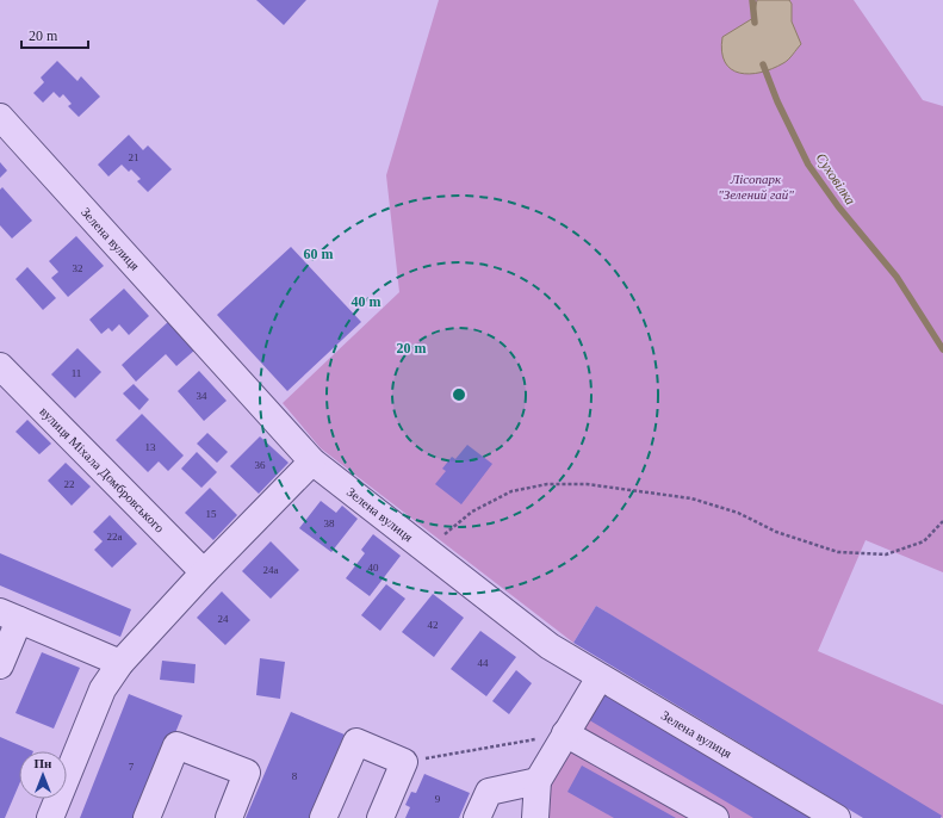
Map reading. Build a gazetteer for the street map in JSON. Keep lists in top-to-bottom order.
{
  "streets": {
    "street": ["Зелена вулиця", "вулиця Міхала Домбровського"]
  },
  "water": ["Суховілка"],
  "parks": ["Лісопарк \"Зелений гай\""],
  "house_numbers": [
    "21",
    "32",
    "11",
    "34",
    "13",
    "36",
    "22",
    "15",
    "38",
    "22а",
    "40",
    "24а",
    "24",
    "42",
    "44",
    "7",
    "8",
    "9"
  ],
  "scale_bar": "20 m",
  "north": "top",
  "rings": ["60 m", "40 m", "20 m"]
}
